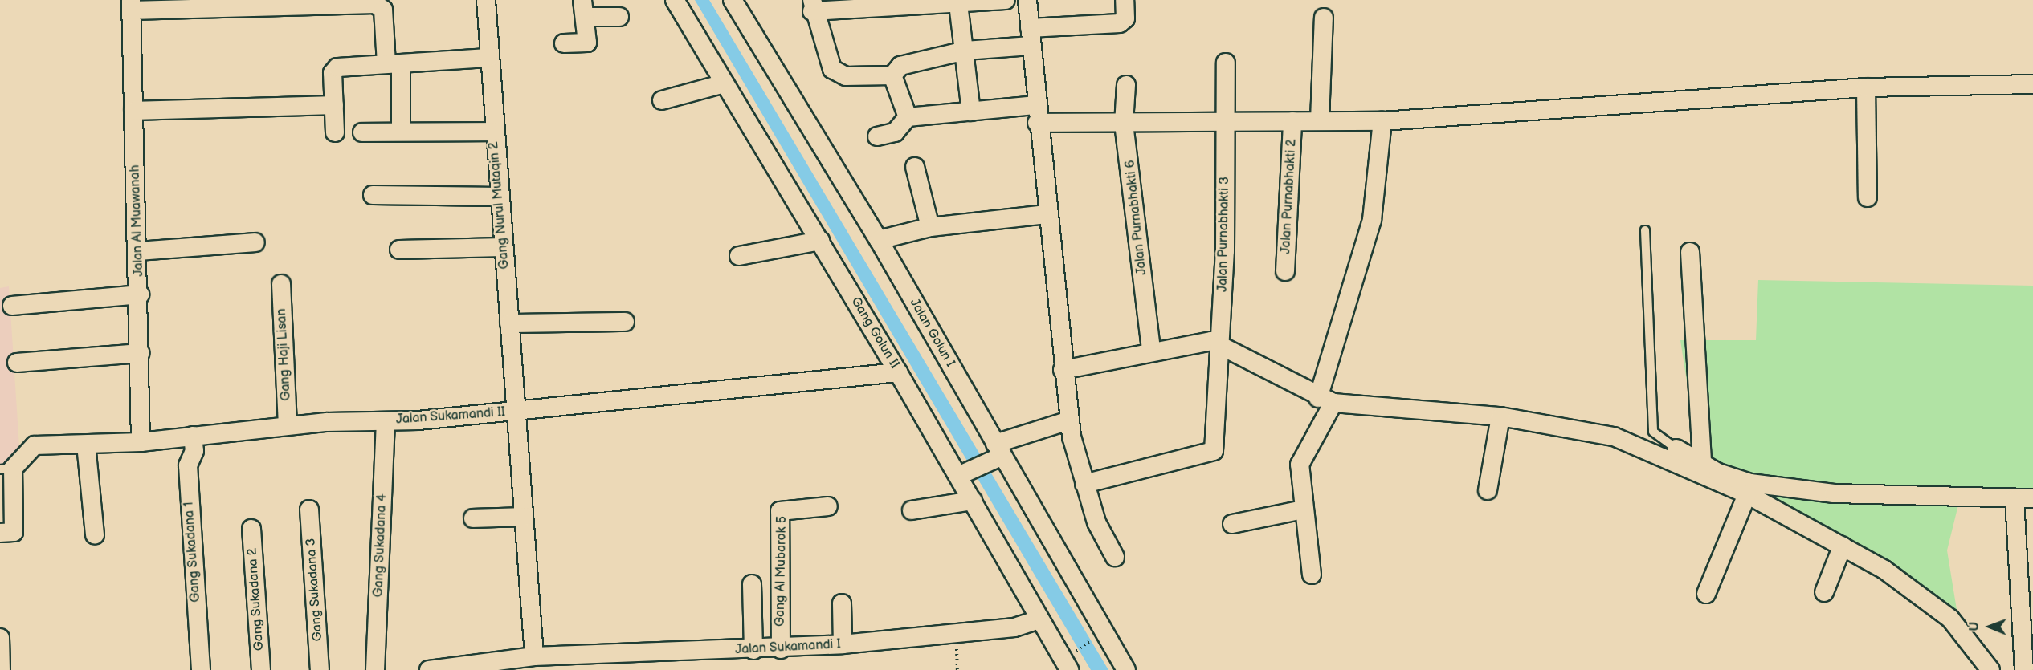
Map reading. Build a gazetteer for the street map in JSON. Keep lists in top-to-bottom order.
{
  "streets": {
    "street": [
      "Jalan Purnabhakti 2",
      "Gang Nurul Mutaqin 2",
      "Jalan Purnabhakti 6",
      "Jalan Al Muawanah",
      "Jalan Purnabhakti 3",
      "Gang Golun II",
      "Jalan Golun I",
      "Gang Haji Lisan",
      "Jalan Sukamandi II",
      "Gang Sukadana 4",
      "Gang Sukadana 1",
      "Gang Al Mubarok 5",
      "Gang Sukadana 3",
      "Gang Sukadana 2",
      "Jalan Sukamandi I"
    ]
  },
  "crossings": [
    ["Gang Nurul Mutaqin 2", "Jalan Sukamandi II"],
    ["Gang Nurul Mutaqin 2", "Jalan Sukamandi I"],
    ["Jalan Al Muawanah", "Jalan Sukamandi II"],
    ["Gang Golun II", "Jalan Sukamandi II"],
    ["Gang Golun II", "Jalan Sukamandi I"],
    ["Gang Haji Lisan", "Jalan Sukamandi II"],
    ["Jalan Sukamandi II", "Gang Sukadana 4"],
    ["Jalan Sukamandi II", "Gang Sukadana 1"],
    ["Gang Al Mubarok 5", "Jalan Sukamandi I"]
  ],
  "north": "left"
}
